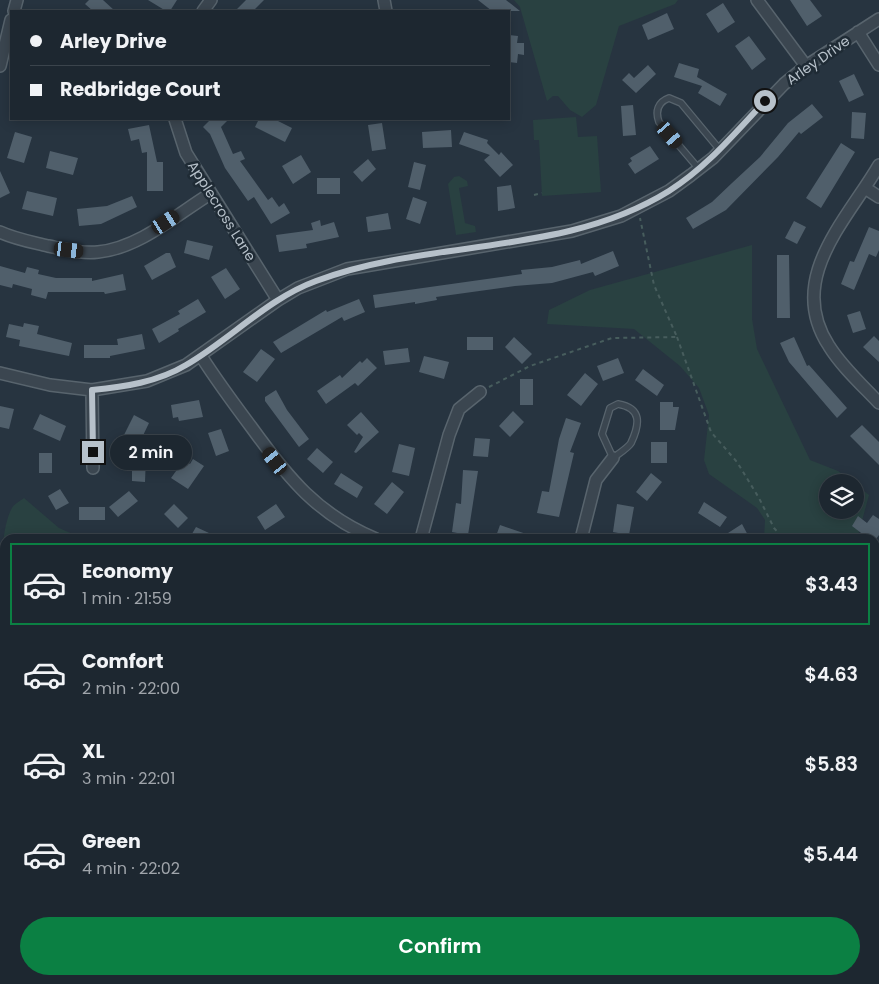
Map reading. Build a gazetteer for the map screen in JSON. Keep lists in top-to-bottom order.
{
  "streets": {
    "street": ["Arley Drive", "Applecross Lane"]
  },
  "crossings": [
    ["Arley Drive", "Applecross Lane"]
  ],
  "page": {
    "banner": ["Arley Drive", "Redbridge Court"],
    "bubble": "2 min",
    "list": [
      {
        "name": "Economy",
        "note": "1 min · 21:59",
        "value": "$3.43"
      },
      {
        "name": "Comfort",
        "note": "2 min · 22:00",
        "value": "$4.63"
      },
      {
        "name": "XL",
        "note": "3 min · 22:01",
        "value": "$5.83"
      },
      {
        "name": "Green",
        "note": "4 min · 22:02",
        "value": "$5.44"
      }
    ],
    "buttons": "Confirm"
  }
}
